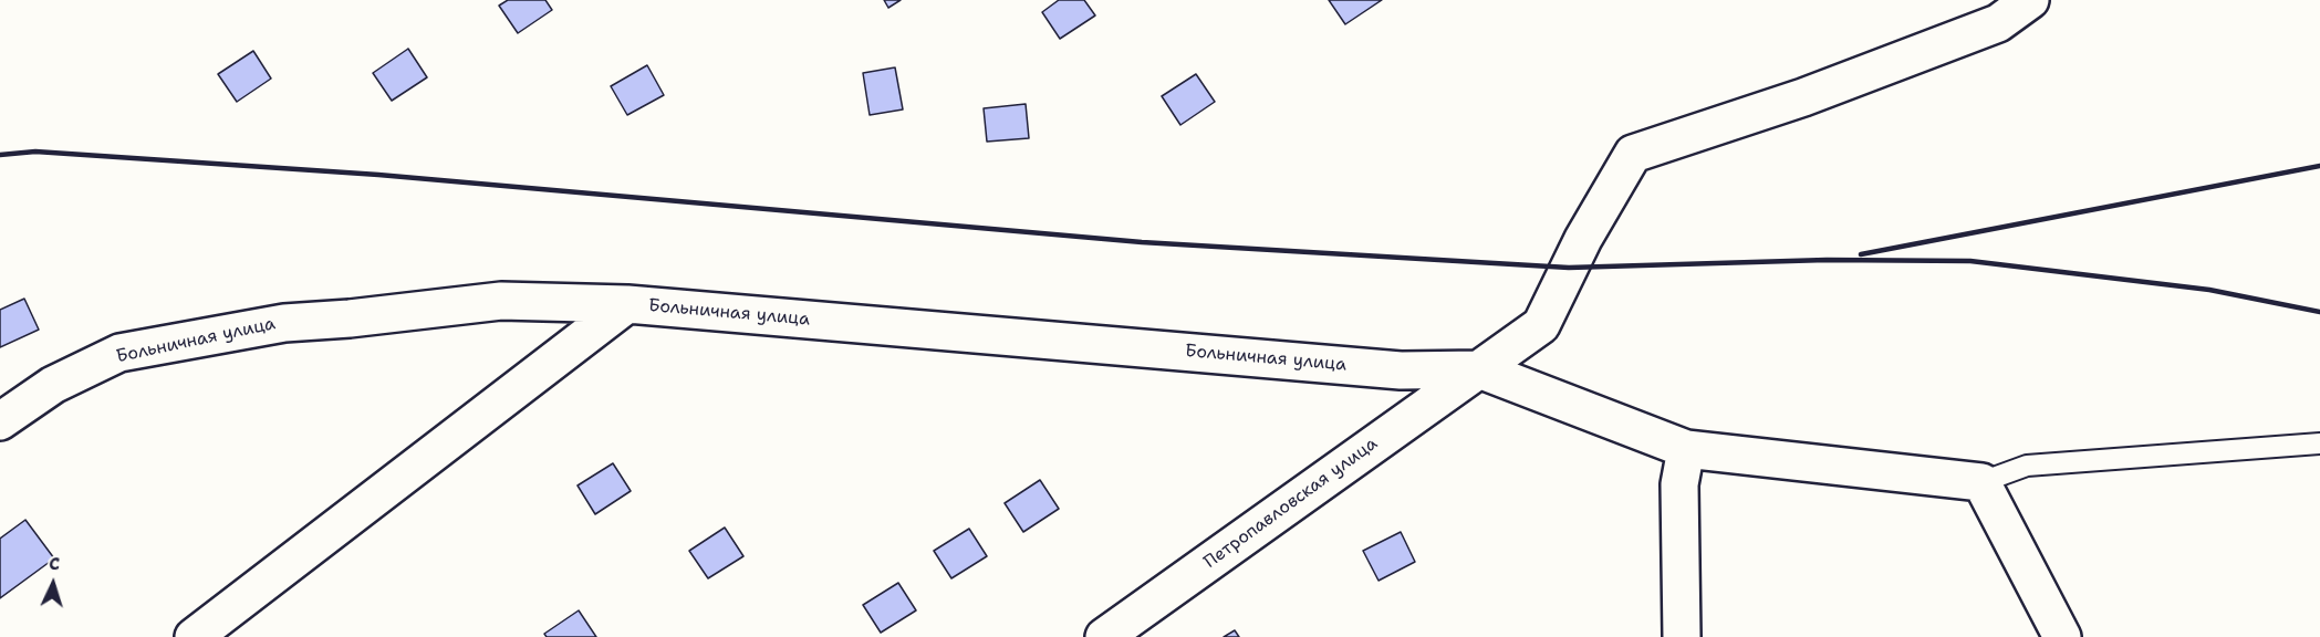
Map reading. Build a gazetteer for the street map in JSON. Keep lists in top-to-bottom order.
{
  "streets": {
    "street": ["Больничная улица", "Петропавловская улица"]
  },
  "crossings": [
    ["Больничная улица", "Петропавловская улица"]
  ],
  "north": "top"
}
